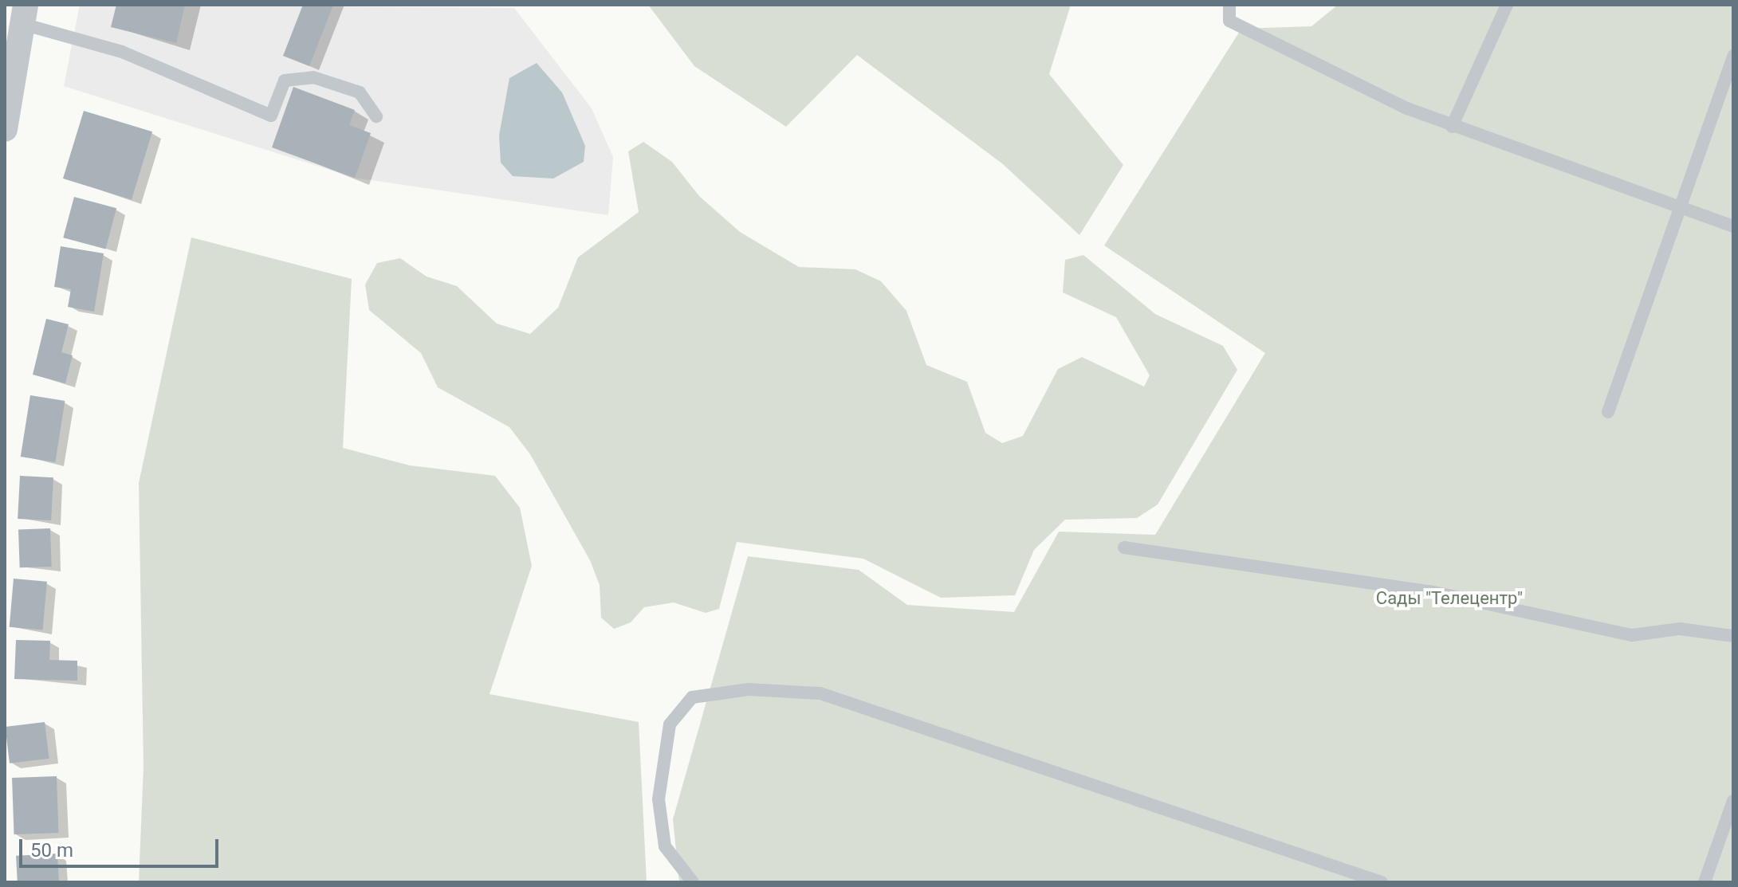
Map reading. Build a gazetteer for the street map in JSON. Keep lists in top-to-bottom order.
{
  "parks": ["Сады \"Телецентр\""],
  "scale_bar": "50 m"
}
